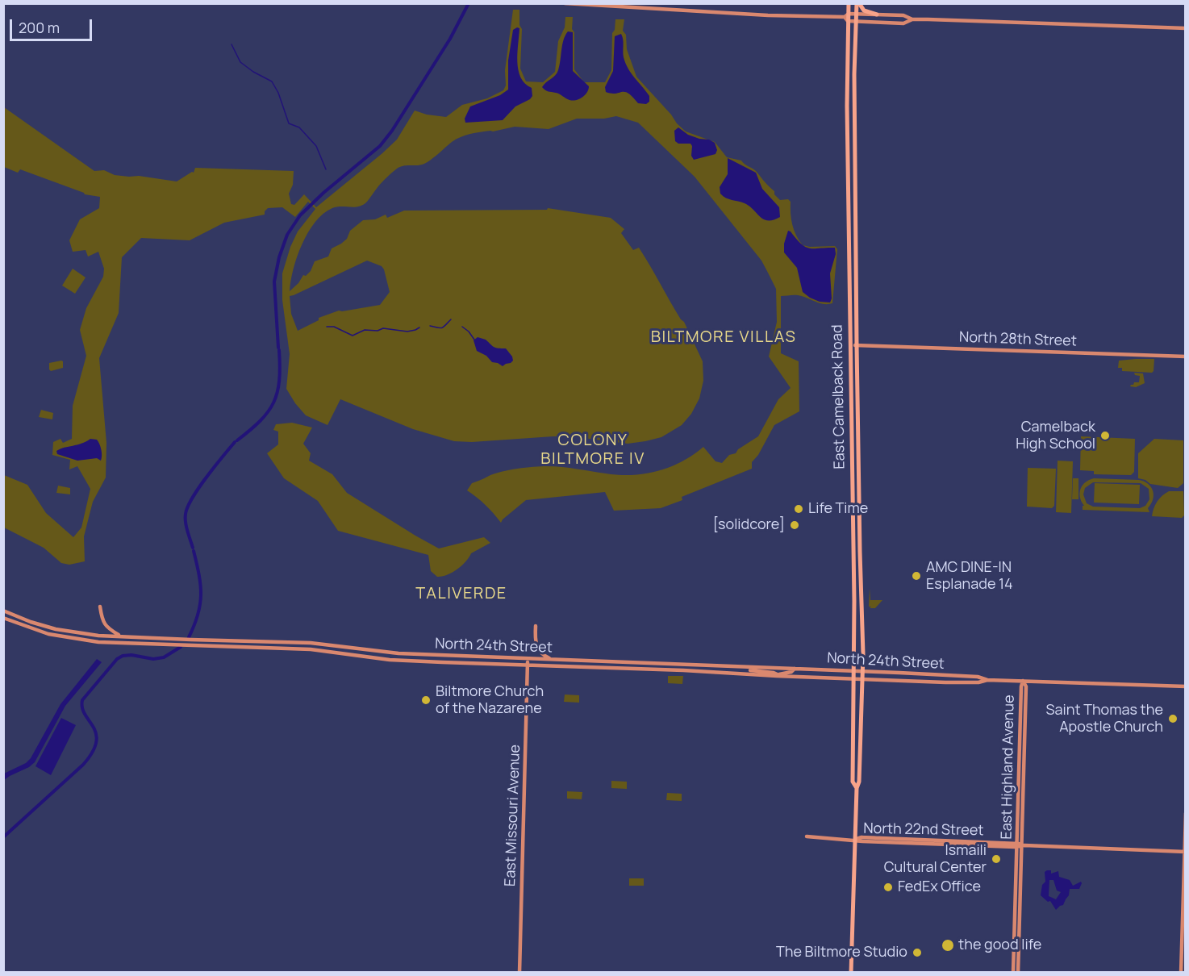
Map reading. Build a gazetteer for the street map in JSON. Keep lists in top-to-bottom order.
{
  "streets": {
    "main road": [
      "North 28th Street",
      "East Camelback Road",
      "North 24th Street",
      "East Highland Avenue",
      "East Missouri Avenue",
      "North 22nd Street"
    ]
  },
  "crossings": [
    ["North 28th Street", "East Camelback Road"],
    ["East Camelback Road", "North 24th Street"],
    ["East Camelback Road", "North 22nd Street"],
    ["North 24th Street", "East Highland Avenue"],
    ["North 24th Street", "East Missouri Avenue"],
    ["East Highland Avenue", "North 22nd Street"]
  ],
  "districts": ["BILTMORE VILLAS", "COLONY BILTMORE IV", "TALIVERDE"],
  "places": [
    "Camelback High School",
    "Life Time",
    "[solidcore]",
    "AMC DINE-IN Esplanade 14",
    "Biltmore Church of the Nazarene",
    "Saint Thomas the Apostle Church",
    "Ismaili Cultural Center",
    "FedEx Office",
    "the good life",
    "The Biltmore Studio"
  ],
  "scale_bar": "200 m"
}
